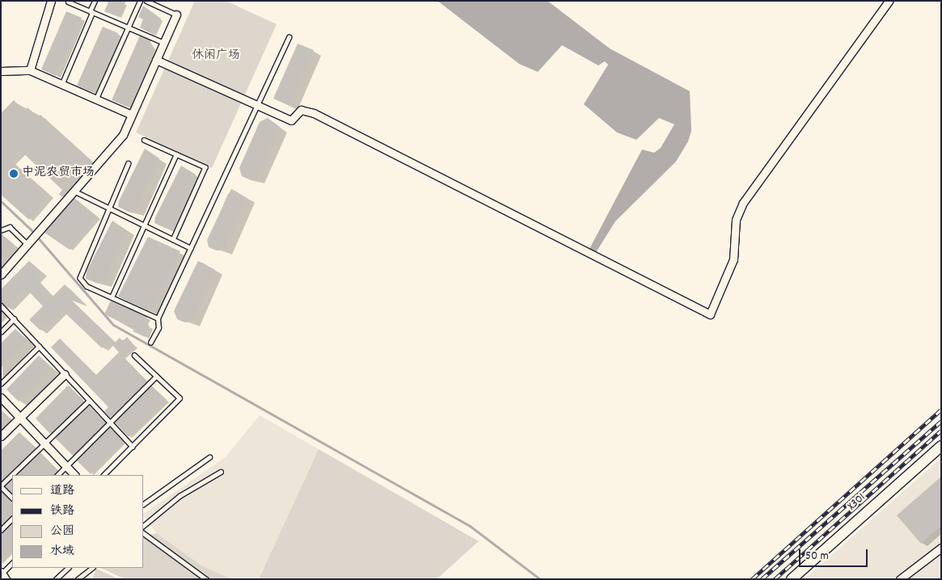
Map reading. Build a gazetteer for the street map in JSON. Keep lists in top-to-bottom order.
{
  "streets": {
    "main road": ["X301"]
  },
  "parks": ["休闲广场"],
  "places": ["中泥农贸市场"],
  "legend": [
    "道路",
    "铁路",
    "公园",
    "水域"
  ],
  "scale_bar": "50 m"
}
